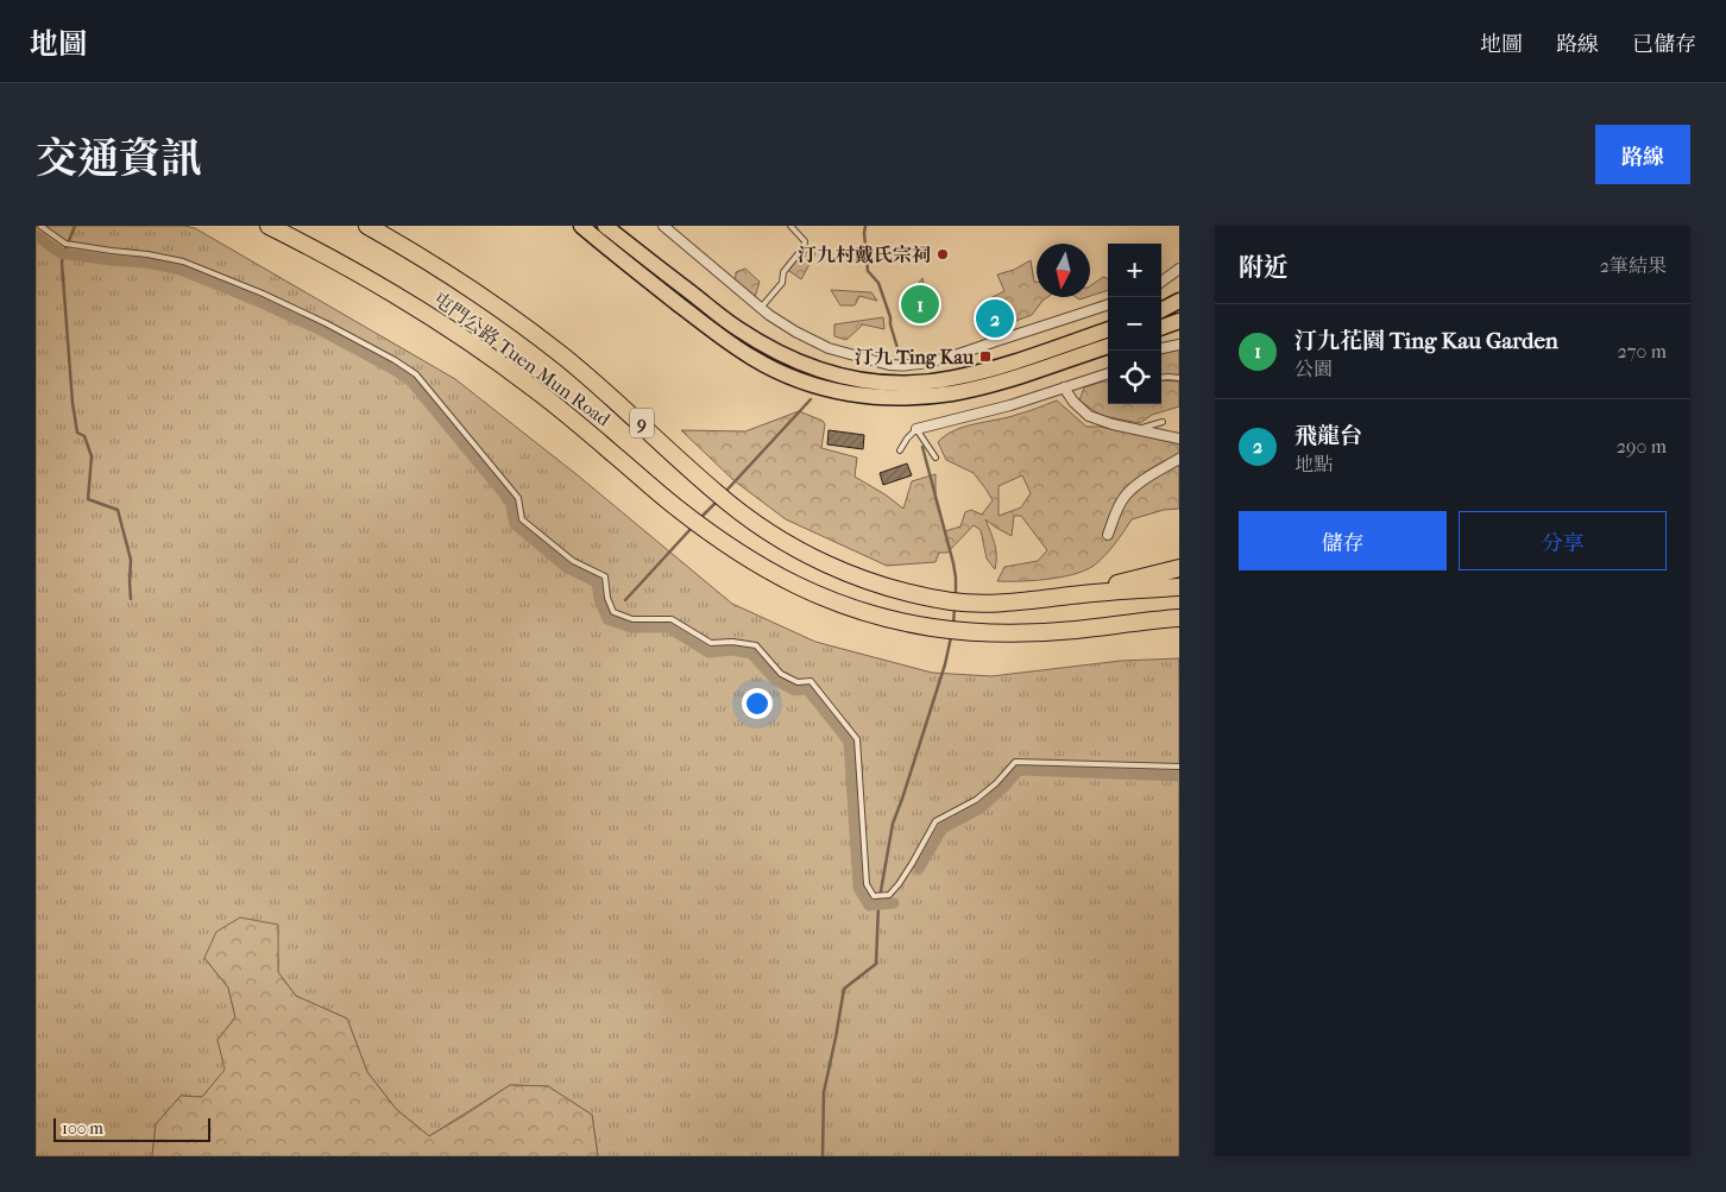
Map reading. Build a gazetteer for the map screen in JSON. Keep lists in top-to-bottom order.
{
  "streets": {
    "highway": ["屯門公路 Tuen Mun Road", "9"]
  },
  "places": {
    "other": ["汀九村戴氏宗祠"],
    "transit": ["汀九 Ting Kau"]
  },
  "scale_bar": "100 m",
  "north": "bottom",
  "page": {
    "header": "地圖",
    "nav": ["地圖", "路線", "已儲存"],
    "title": "交通資訊",
    "buttons": [
      "路線",
      ["儲存", "分享"]
    ],
    "heading": ["附近", "2筆結果"],
    "map_buttons": ["+", "−"],
    "pins": ["1", "2"],
    "list": [
      {
        "mark": "1",
        "name": "汀九花園 Ting Kau Garden",
        "note": "公園",
        "value": "270 m"
      },
      {
        "mark": "2",
        "name": "飛龍台",
        "note": "地點",
        "value": "290 m"
      }
    ],
    "scale": "100 m"
  }
}
